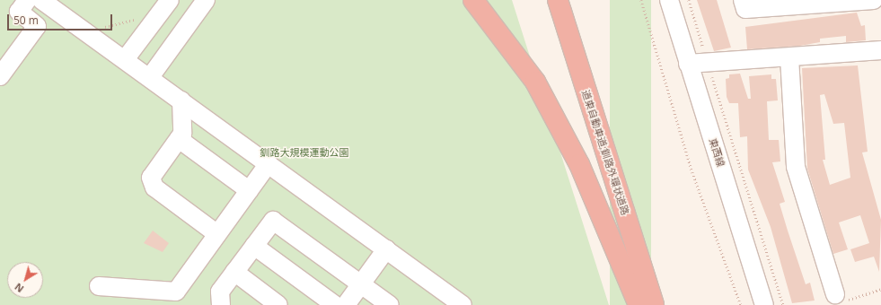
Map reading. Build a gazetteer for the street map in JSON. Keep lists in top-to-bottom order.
{
  "streets": {
    "highway": ["道東自動車道;釧路外環状道路"],
    "street": ["東西線"]
  },
  "parks": ["釧路大規模運動公園"],
  "scale_bar": "50 m",
  "north": "bottom left"
}
